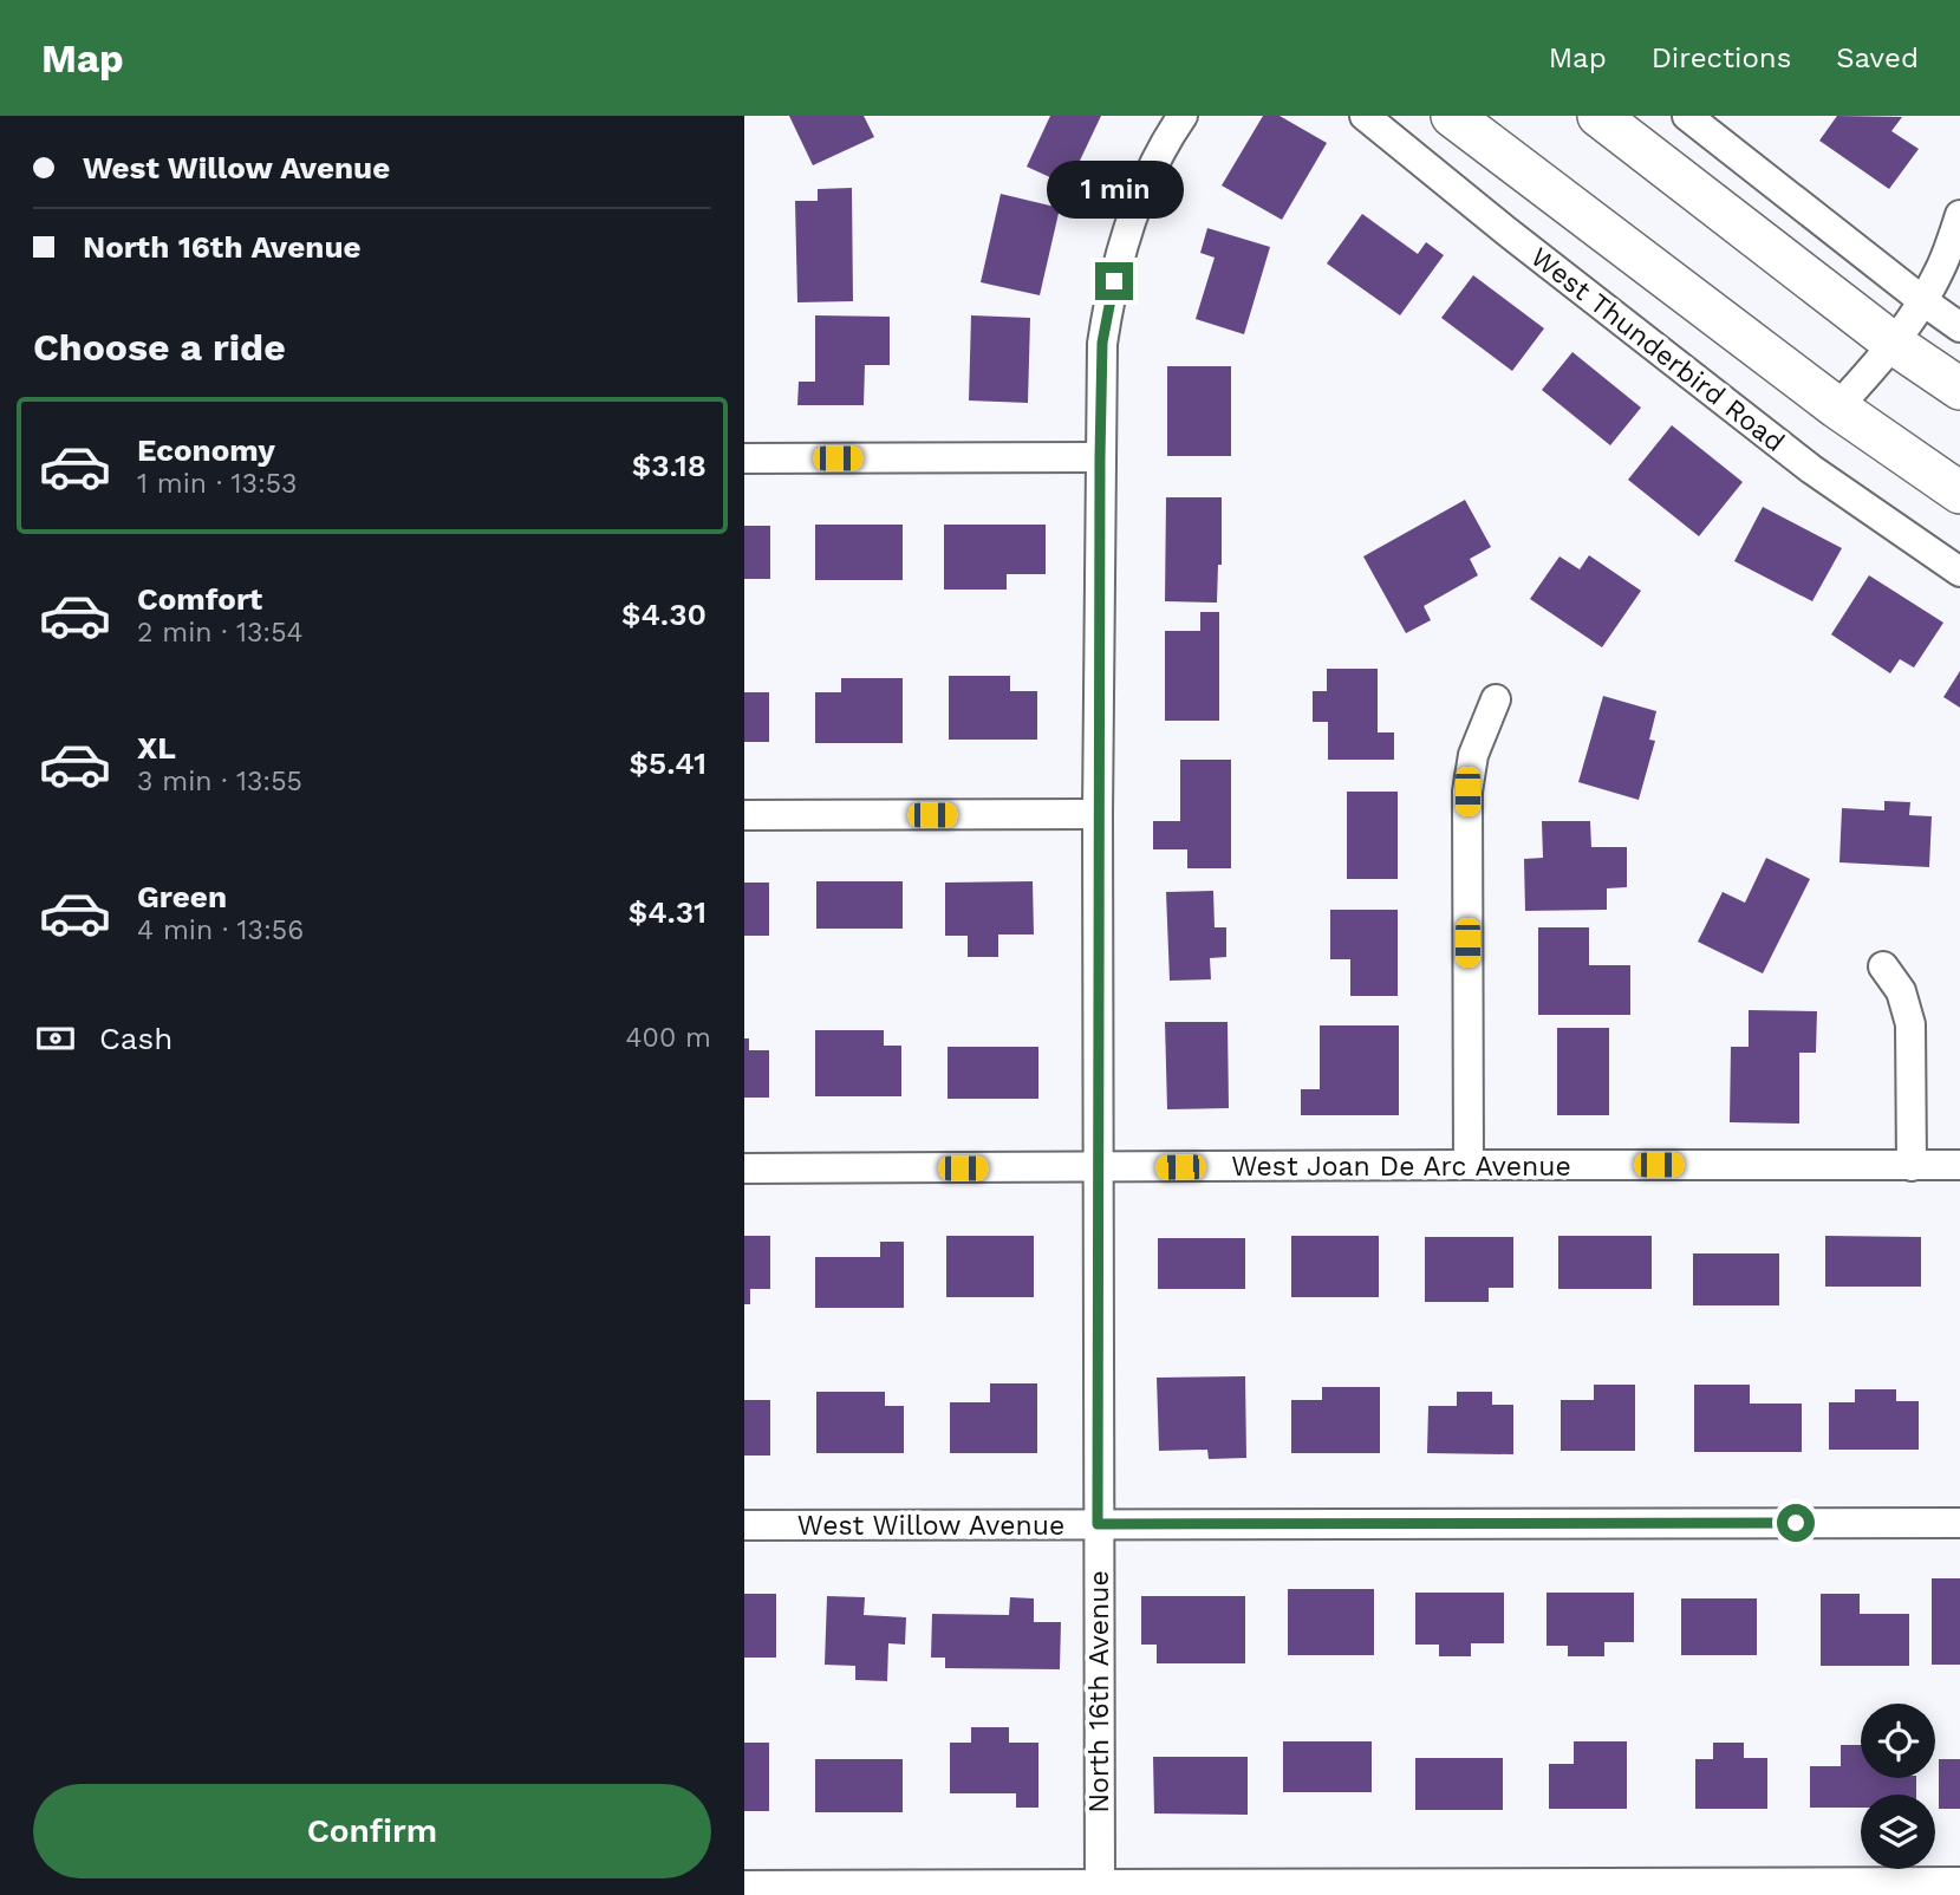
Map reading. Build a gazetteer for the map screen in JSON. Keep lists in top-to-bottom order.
{
  "streets": {
    "street": [
      "West Thunderbird Road",
      "West Joan De Arc Avenue",
      "West Willow Avenue",
      "North 16th Avenue"
    ]
  },
  "crossings": [
    ["West Joan De Arc Avenue", "North 16th Avenue"],
    ["West Willow Avenue", "North 16th Avenue"]
  ],
  "page": {
    "header": "Map",
    "nav": ["Map", "Directions", "Saved"],
    "banner": ["West Willow Avenue", "North 16th Avenue"],
    "bubble": "1 min",
    "heading": "Choose a ride",
    "list": [
      {
        "name": "Economy",
        "note": "1 min · 13:53",
        "value": "$3.18"
      },
      {
        "name": "Comfort",
        "note": "2 min · 13:54",
        "value": "$4.30"
      },
      {
        "name": "XL",
        "note": "3 min · 13:55",
        "value": "$5.41"
      },
      {
        "name": "Green",
        "note": "4 min · 13:56",
        "value": "$4.31"
      }
    ],
    "pay": ["Cash", "400 m"],
    "buttons": "Confirm"
  }
}
